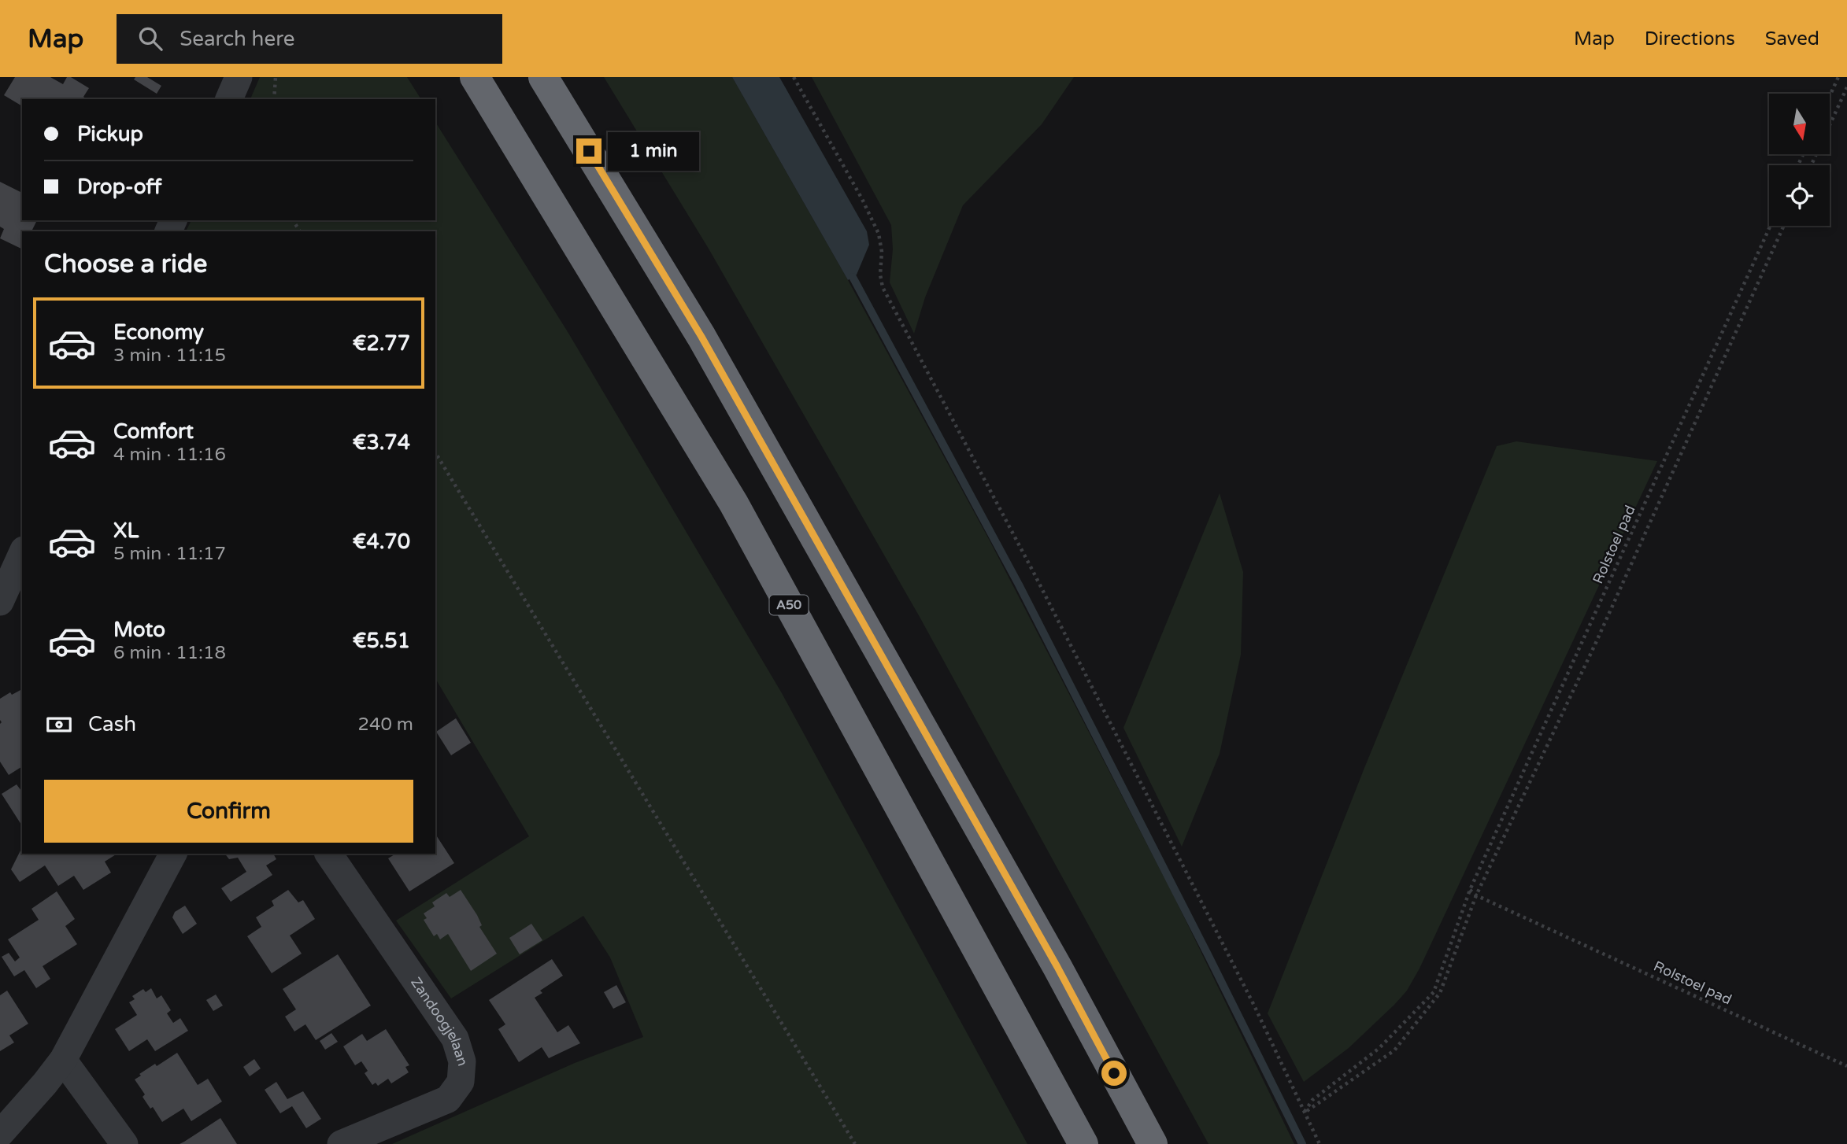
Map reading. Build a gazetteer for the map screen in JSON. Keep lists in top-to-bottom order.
{
  "streets": {
    "highway": ["A50"],
    "street": ["Zandoogjelaan"],
    "path": ["Rolstoel pad"]
  },
  "north": "bottom",
  "page": {
    "header": "Map",
    "search": "Search here",
    "nav": ["Map", "Directions", "Saved"],
    "banner": ["Pickup", "Drop-off"],
    "bubble": "1 min",
    "heading": "Choose a ride",
    "list": [
      {
        "name": "Economy",
        "note": "3 min · 11:15",
        "value": "€2.77"
      },
      {
        "name": "Comfort",
        "note": "4 min · 11:16",
        "value": "€3.74"
      },
      {
        "name": "XL",
        "note": "5 min · 11:17",
        "value": "€4.70"
      },
      {
        "name": "Moto",
        "note": "6 min · 11:18",
        "value": "€5.51"
      }
    ],
    "pay": ["Cash", "240 m"],
    "buttons": "Confirm"
  }
}
